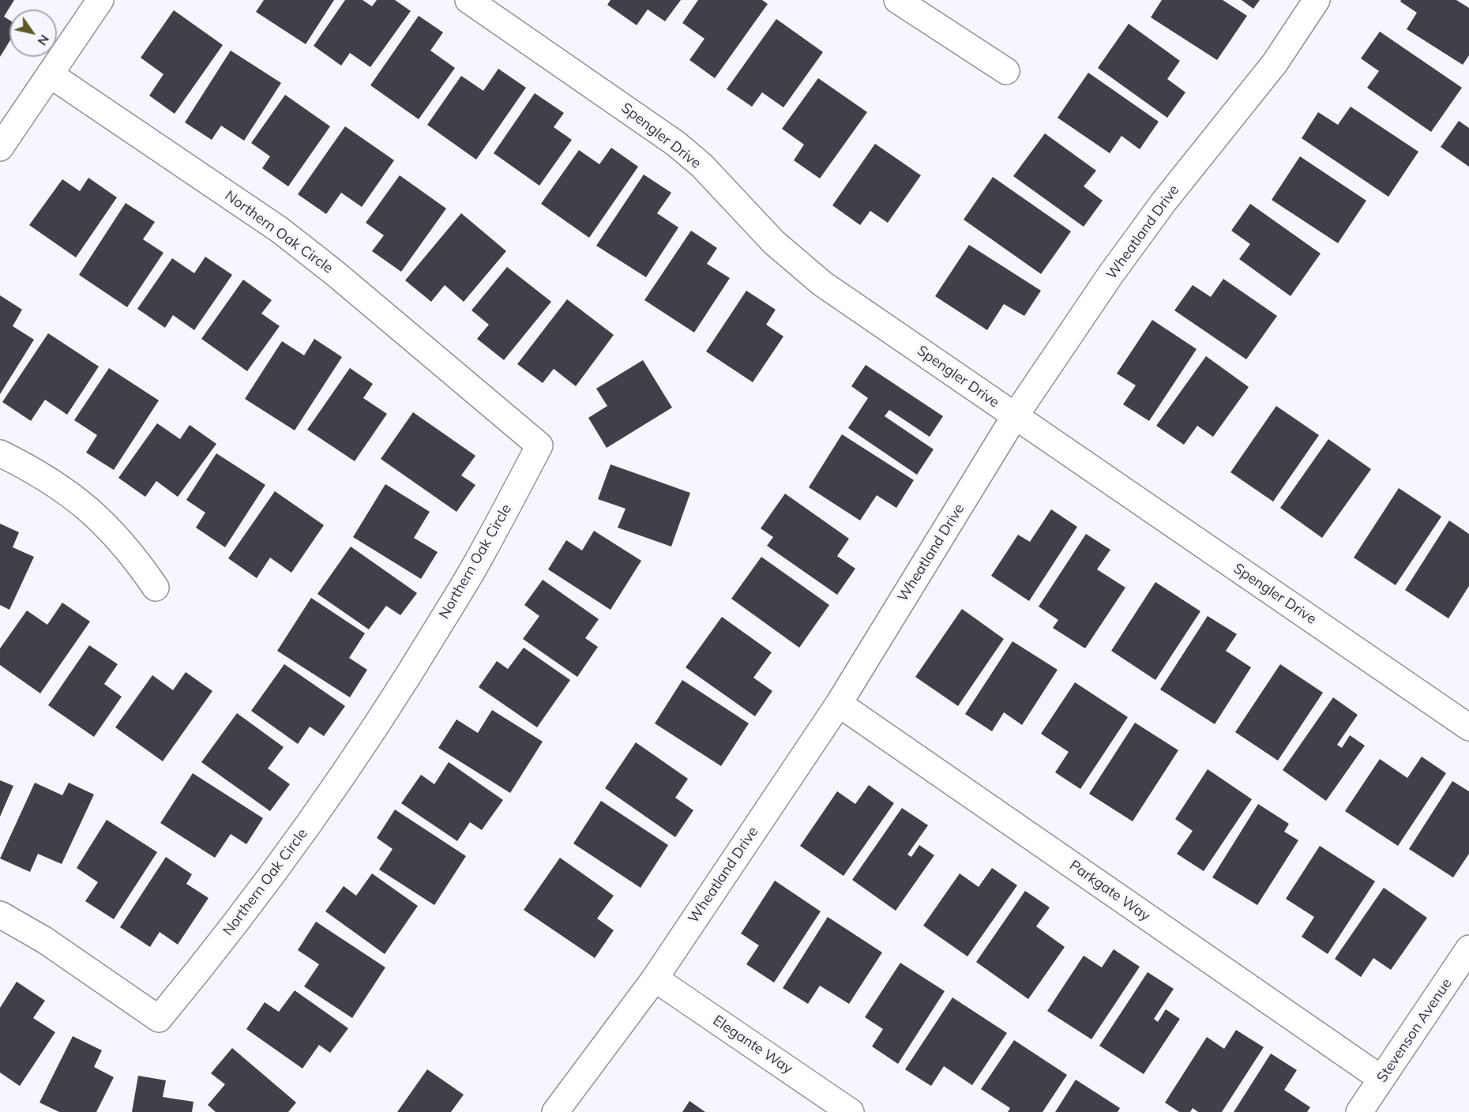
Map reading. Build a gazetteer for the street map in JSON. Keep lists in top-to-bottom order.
{
  "streets": {
    "street": [
      "Spengler Drive",
      "Northern Oak Circle",
      "Wheatland Drive",
      "Parkgate Way",
      "Stevenson Avenue",
      "Elegante Way"
    ]
  },
  "crossings": [
    ["Spengler Drive", "Wheatland Drive"],
    ["Wheatland Drive", "Parkgate Way"],
    ["Wheatland Drive", "Elegante Way"],
    ["Parkgate Way", "Stevenson Avenue"]
  ],
  "north": "bottom right"
}
